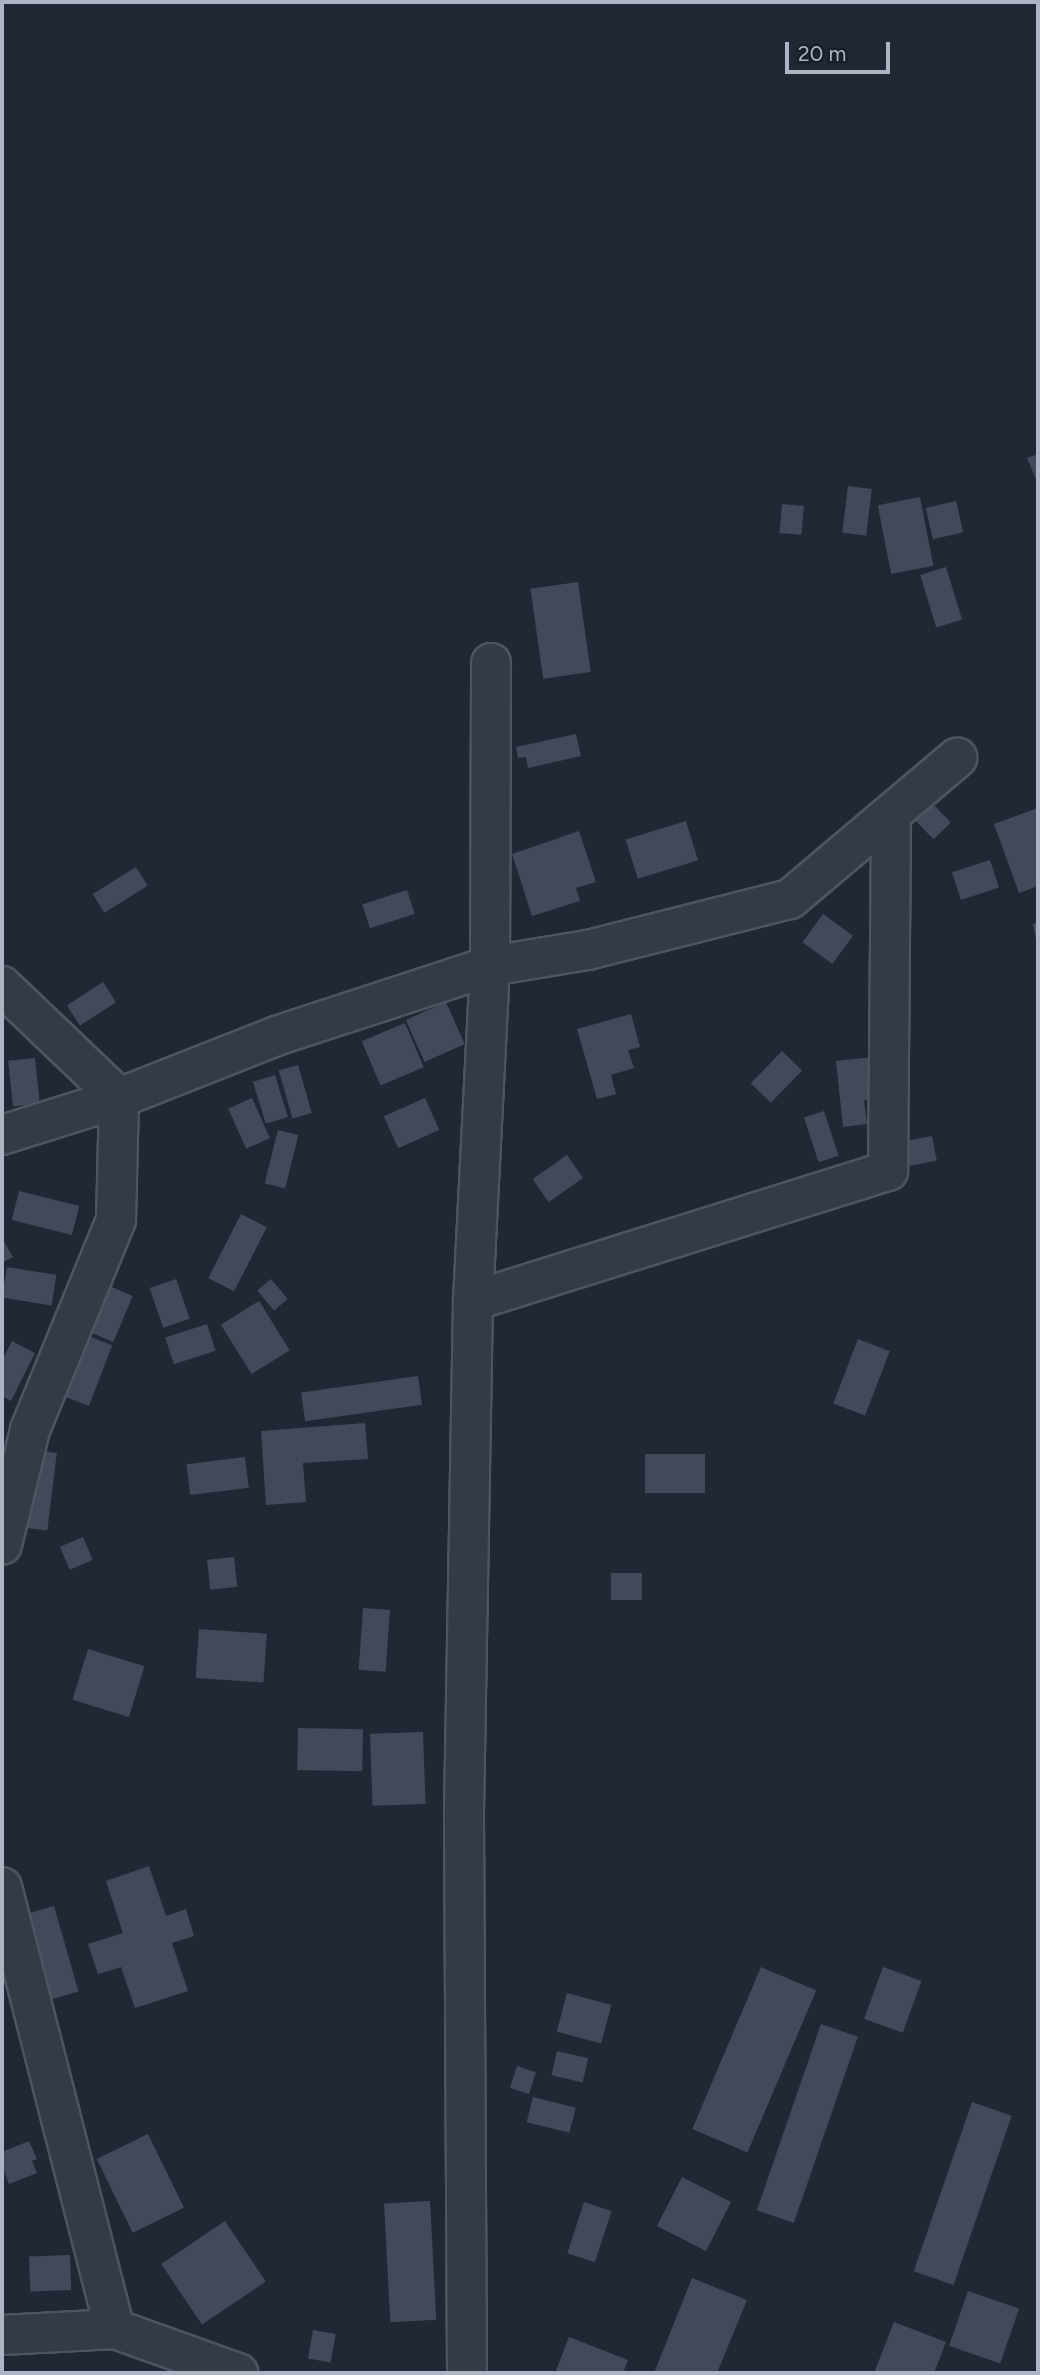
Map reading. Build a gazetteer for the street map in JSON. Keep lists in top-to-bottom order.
{
  "scale_bar": "20 m"
}
